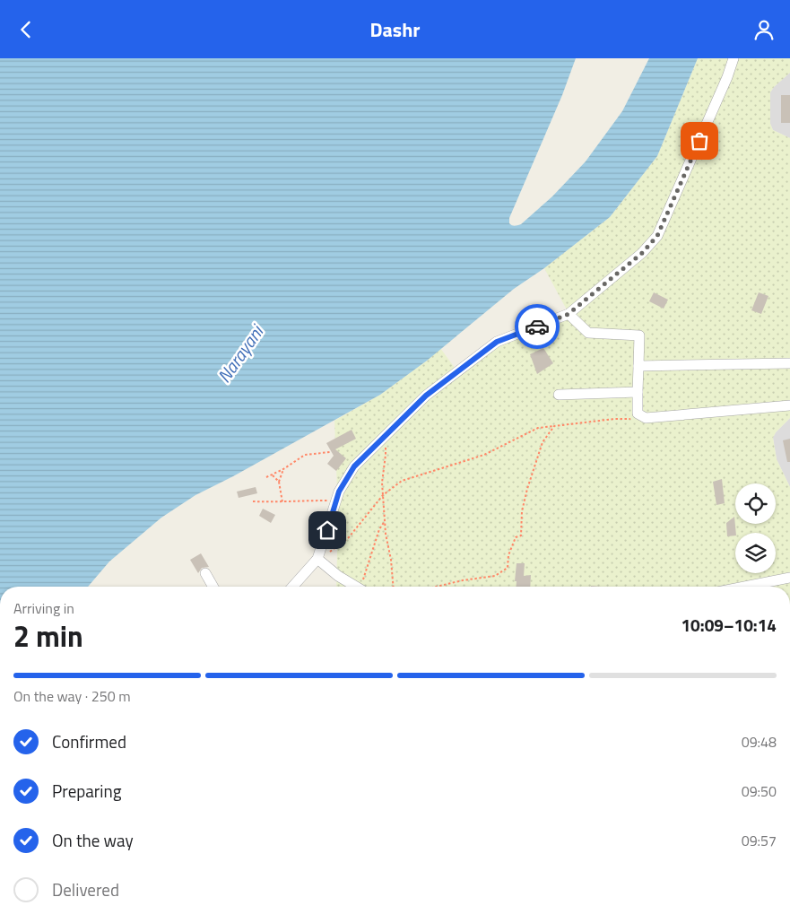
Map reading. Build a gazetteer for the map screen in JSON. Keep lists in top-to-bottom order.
{
  "water": ["Narayani"],
  "page": {
    "header": "Dashr",
    "heading": ["2 min", "Arriving in", "10:09–10:14"],
    "bar": "On the way · 250 m",
    "list": [
      ["Confirmed", "09:48"],
      ["Preparing", "09:50"],
      ["On the way", "09:57"],
      "Delivered"
    ]
  }
}
